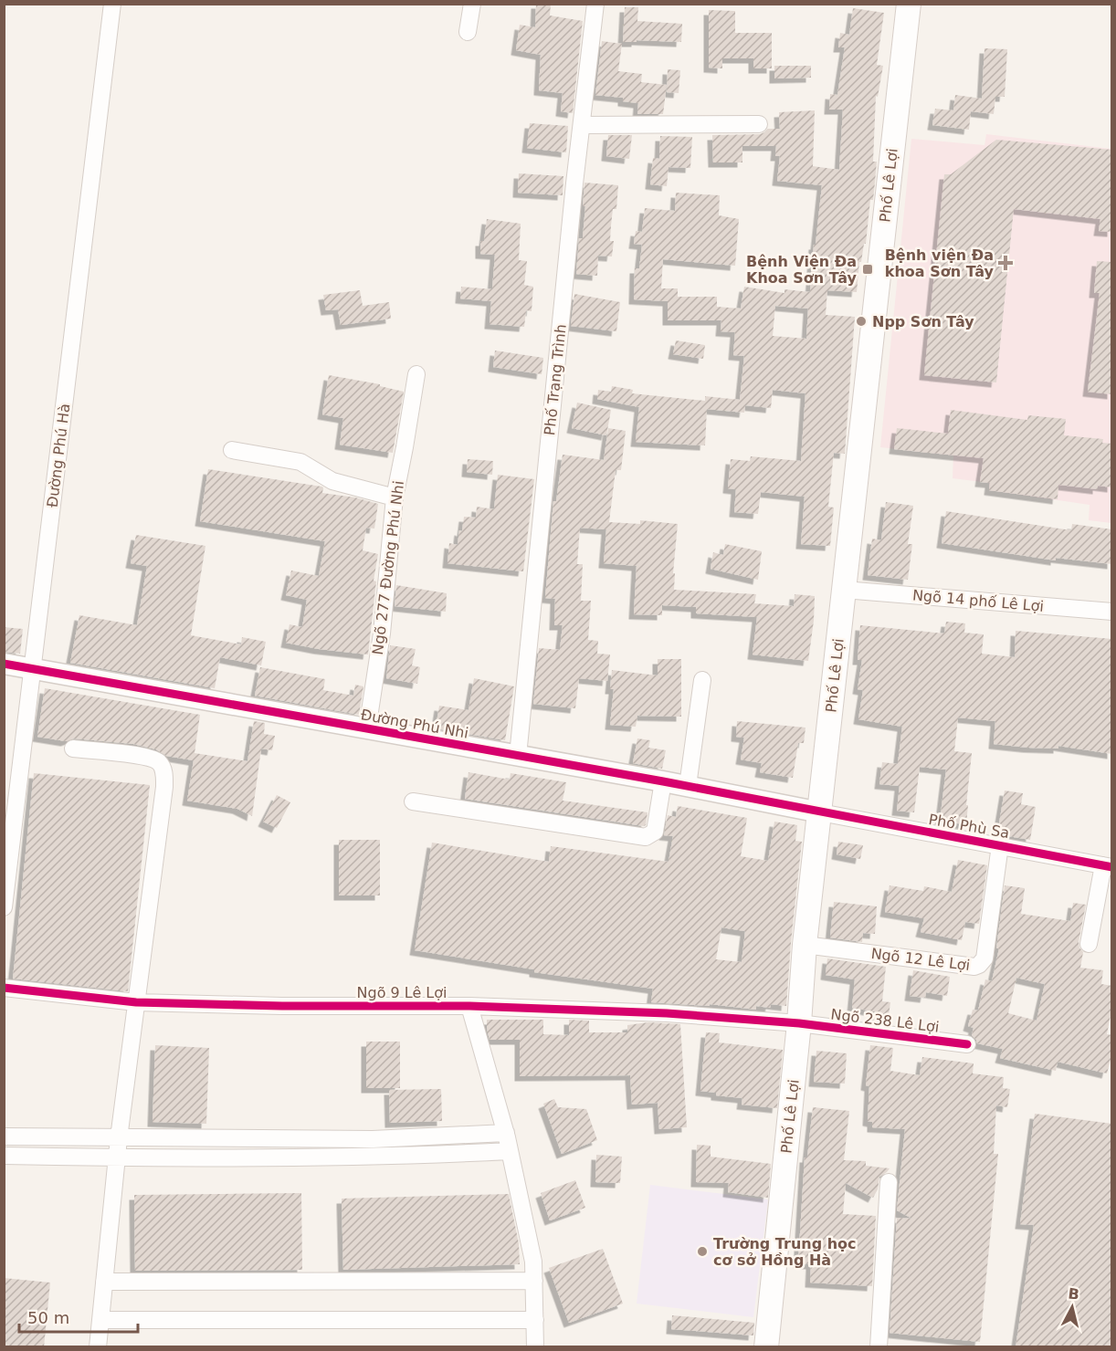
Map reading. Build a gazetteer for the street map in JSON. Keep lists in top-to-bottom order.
{
  "streets": {
    "main road": ["Phố Lê Lợi"],
    "street": [
      "Phố Trạng Trình",
      "Đường Phú Hà",
      "Ngõ 277 Đường Phú Nhi",
      "Ngõ 14 phố Lê Lợi",
      "Đường Phú Nhi",
      "Phố Phù Sa",
      "Ngõ 12 Lê Lợi",
      "Ngõ 9 Lê Lợi",
      "Ngõ 238 Lê Lợi"
    ]
  },
  "crossings": [
    ["Phố Lê Lợi", "Ngõ 14 phố Lê Lợi"],
    ["Phố Lê Lợi", "Đường Phú Nhi"],
    ["Phố Lê Lợi", "Phố Phù Sa"],
    ["Phố Lê Lợi", "Ngõ 12 Lê Lợi"],
    ["Phố Lê Lợi", "Ngõ 9 Lê Lợi"],
    ["Phố Lê Lợi", "Ngõ 238 Lê Lợi"],
    ["Phố Trạng Trình", "Đường Phú Nhi"],
    ["Đường Phú Hà", "Đường Phú Nhi"],
    ["Ngõ 277 Đường Phú Nhi", "Đường Phú Nhi"],
    ["Đường Phú Nhi", "Phố Phù Sa"],
    ["Phố Phù Sa", "Ngõ 12 Lê Lợi"],
    ["Ngõ 9 Lê Lợi", "Ngõ 238 Lê Lợi"]
  ],
  "places": {
    "health": ["Bệnh viện Đa khoa Sơn Tây"],
    "transit": ["Bệnh Viện Đa Khoa Sơn Tây"],
    "other": ["Npp Sơn Tây", "Trường Trung học cơ sở Hồng Hà"]
  },
  "scale_bar": "50 m",
  "north": "top"
}
